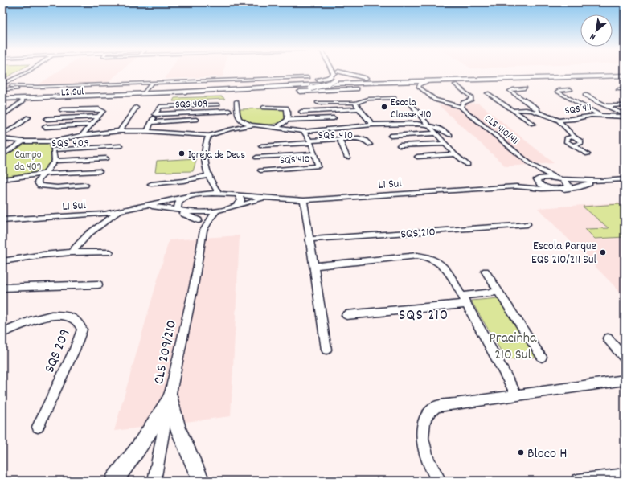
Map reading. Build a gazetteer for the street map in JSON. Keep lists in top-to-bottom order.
{
  "streets": {
    "main road": ["L2 Sul"],
    "street": [
      "SQS 409",
      "SQS 411",
      "CLS 410/411",
      "SQS 410",
      "L1 Sul",
      "SQS 210",
      "SQS 209",
      "CLS 209/210"
    ]
  },
  "crossings": [
    ["CLS 410/411", "L1 Sul"],
    ["L1 Sul", "CLS 209/210"]
  ],
  "districts": ["SQS 410", "SQS 409", "SQS 210"],
  "parks": ["Campo da 409", "Pracinha 210 Sul"],
  "places": [
    "Escola Classe 410",
    "Igreja de Deus",
    "Escola Parque EQS 210/211 Sul",
    "Bloco H"
  ],
  "north": "bottom left"
}
